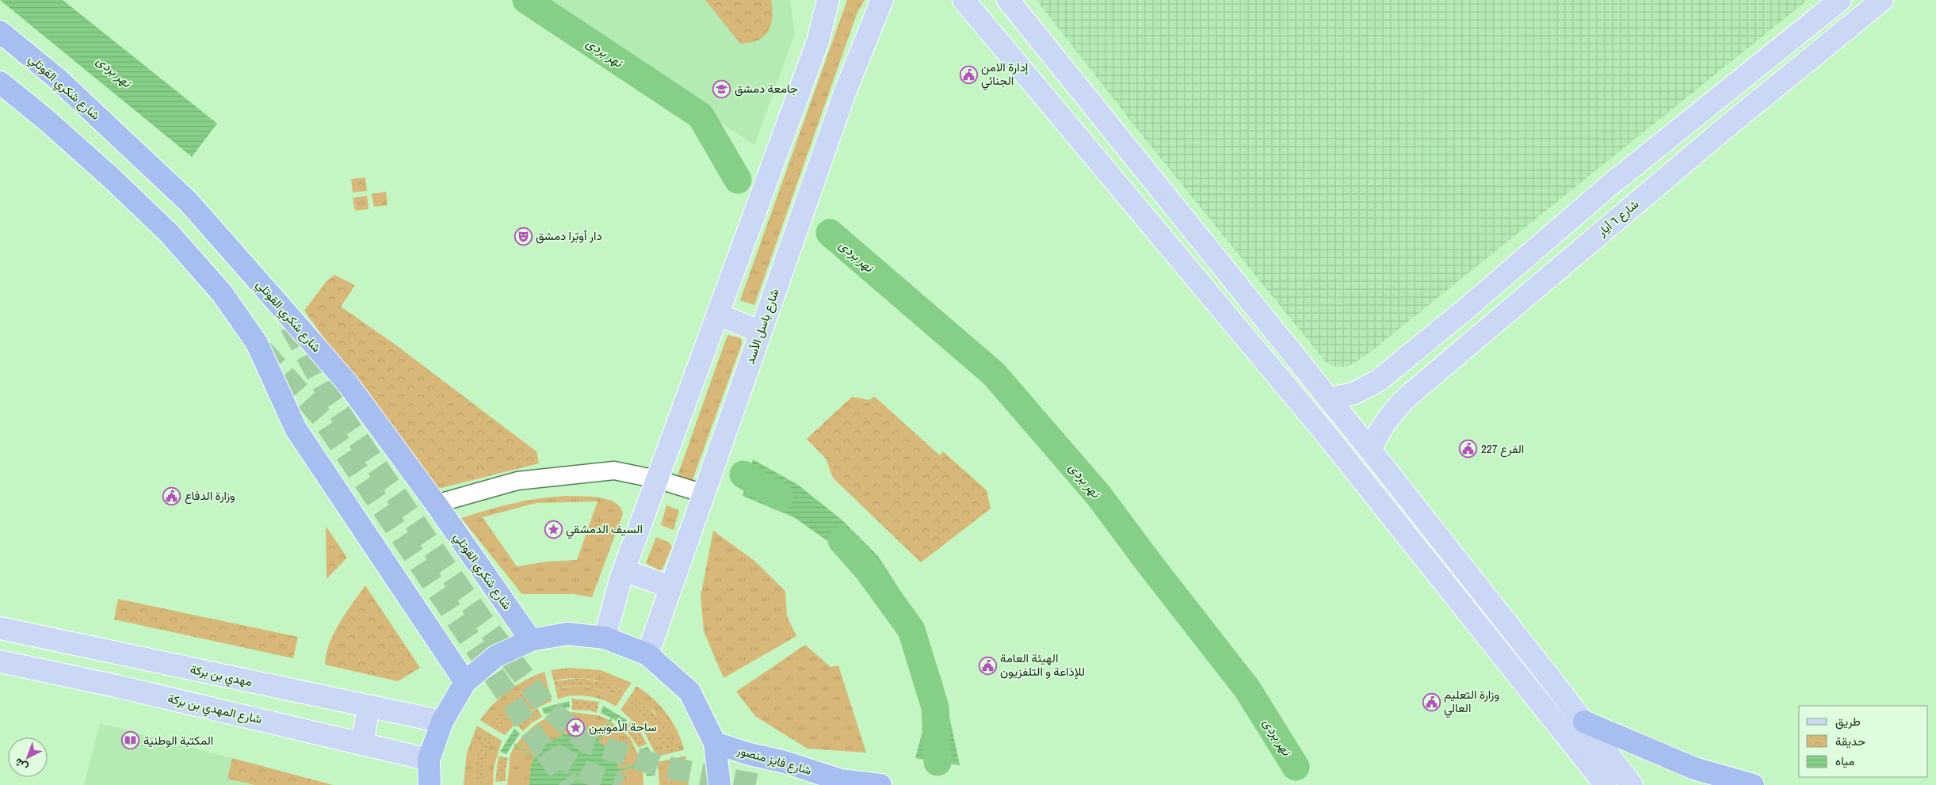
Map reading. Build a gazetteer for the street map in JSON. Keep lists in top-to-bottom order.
{
  "streets": {
    "highway": ["شارع شكري القوتلي", "شارع فايز منصور"],
    "main road": [
      "شارع ٦ أيار",
      "شارع باسل الأسد",
      "مهدي بن بركة",
      "شارع المهدي بن بركة"
    ]
  },
  "water": ["نهر بردى"],
  "places": {
    "public building": [
      "إدارة الامن الجنائي",
      "الفرع 227",
      "وزارة الدفاع",
      "الهيئة العامة للإذاعة و التلفزيون",
      "وزارة التعليم العالي"
    ],
    "school or university": ["جامعة دمشق"],
    "theatre": ["دار أوبّرا دمشق"],
    "place": ["السيف الدمشقي", "ساحة الأمويين"],
    "library": ["المكتبة الوطنية"]
  },
  "legend": ["طريق", "حديقة", "مياه"],
  "north": "bottom left"
}
